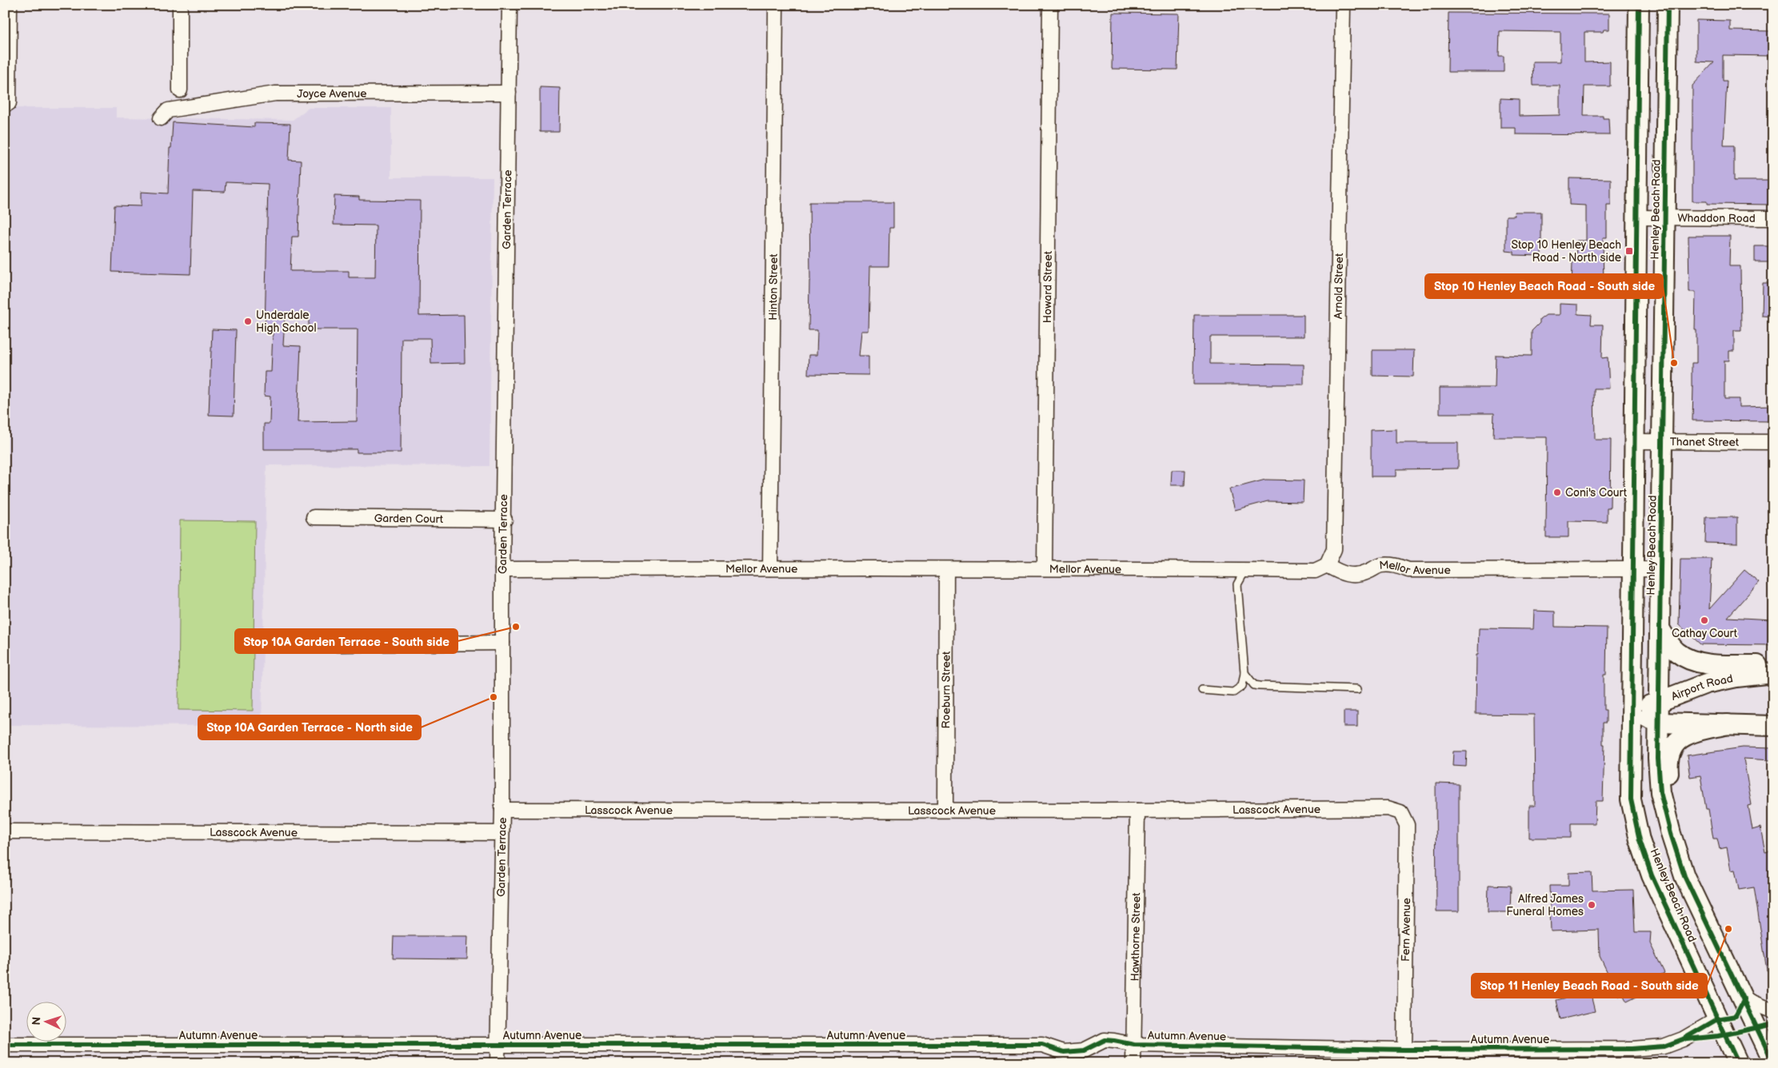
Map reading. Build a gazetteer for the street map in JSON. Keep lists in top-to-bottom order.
{
  "streets": {
    "main road": ["Henley Beach Road", "Airport Road"],
    "street": [
      "Joyce Avenue",
      "Garden Terrace",
      "Whaddon Road",
      "Arnold Street",
      "Hinton Street",
      "Howard Street",
      "Thanet Street",
      "Garden Court",
      "Mellor Avenue",
      "Roeburn Street",
      "Lasscock Avenue",
      "Fern Avenue",
      "Hawthorne Street",
      "Autumn Avenue"
    ]
  },
  "crossings": [
    ["Joyce Avenue", "Garden Terrace"],
    ["Henley Beach Road", "Whaddon Road"],
    ["Henley Beach Road", "Thanet Street"],
    ["Henley Beach Road", "Mellor Avenue"],
    ["Henley Beach Road", "Airport Road"],
    ["Henley Beach Road", "Autumn Avenue"],
    ["Garden Terrace", "Garden Court"],
    ["Garden Terrace", "Mellor Avenue"],
    ["Garden Terrace", "Lasscock Avenue"],
    ["Garden Terrace", "Autumn Avenue"],
    ["Arnold Street", "Mellor Avenue"],
    ["Hinton Street", "Mellor Avenue"],
    ["Howard Street", "Mellor Avenue"],
    ["Mellor Avenue", "Roeburn Street"],
    ["Roeburn Street", "Lasscock Avenue"],
    ["Lasscock Avenue", "Fern Avenue"],
    ["Lasscock Avenue", "Hawthorne Street"],
    ["Fern Avenue", "Autumn Avenue"],
    ["Hawthorne Street", "Autumn Avenue"]
  ],
  "places": {
    "transit": ["Stop 10 Henley Beach Road - North side"],
    "other": [
      "Underdale High School",
      "Stop 10 Henley Beach Road - South side",
      "Coni's Court",
      "Cathay Court",
      "Stop 10A Garden Terrace - South side",
      "Stop 10A Garden Terrace - North side",
      "Alfred James Funeral Homes",
      "Stop 11 Henley Beach Road - South side"
    ]
  },
  "north": "left"
}
